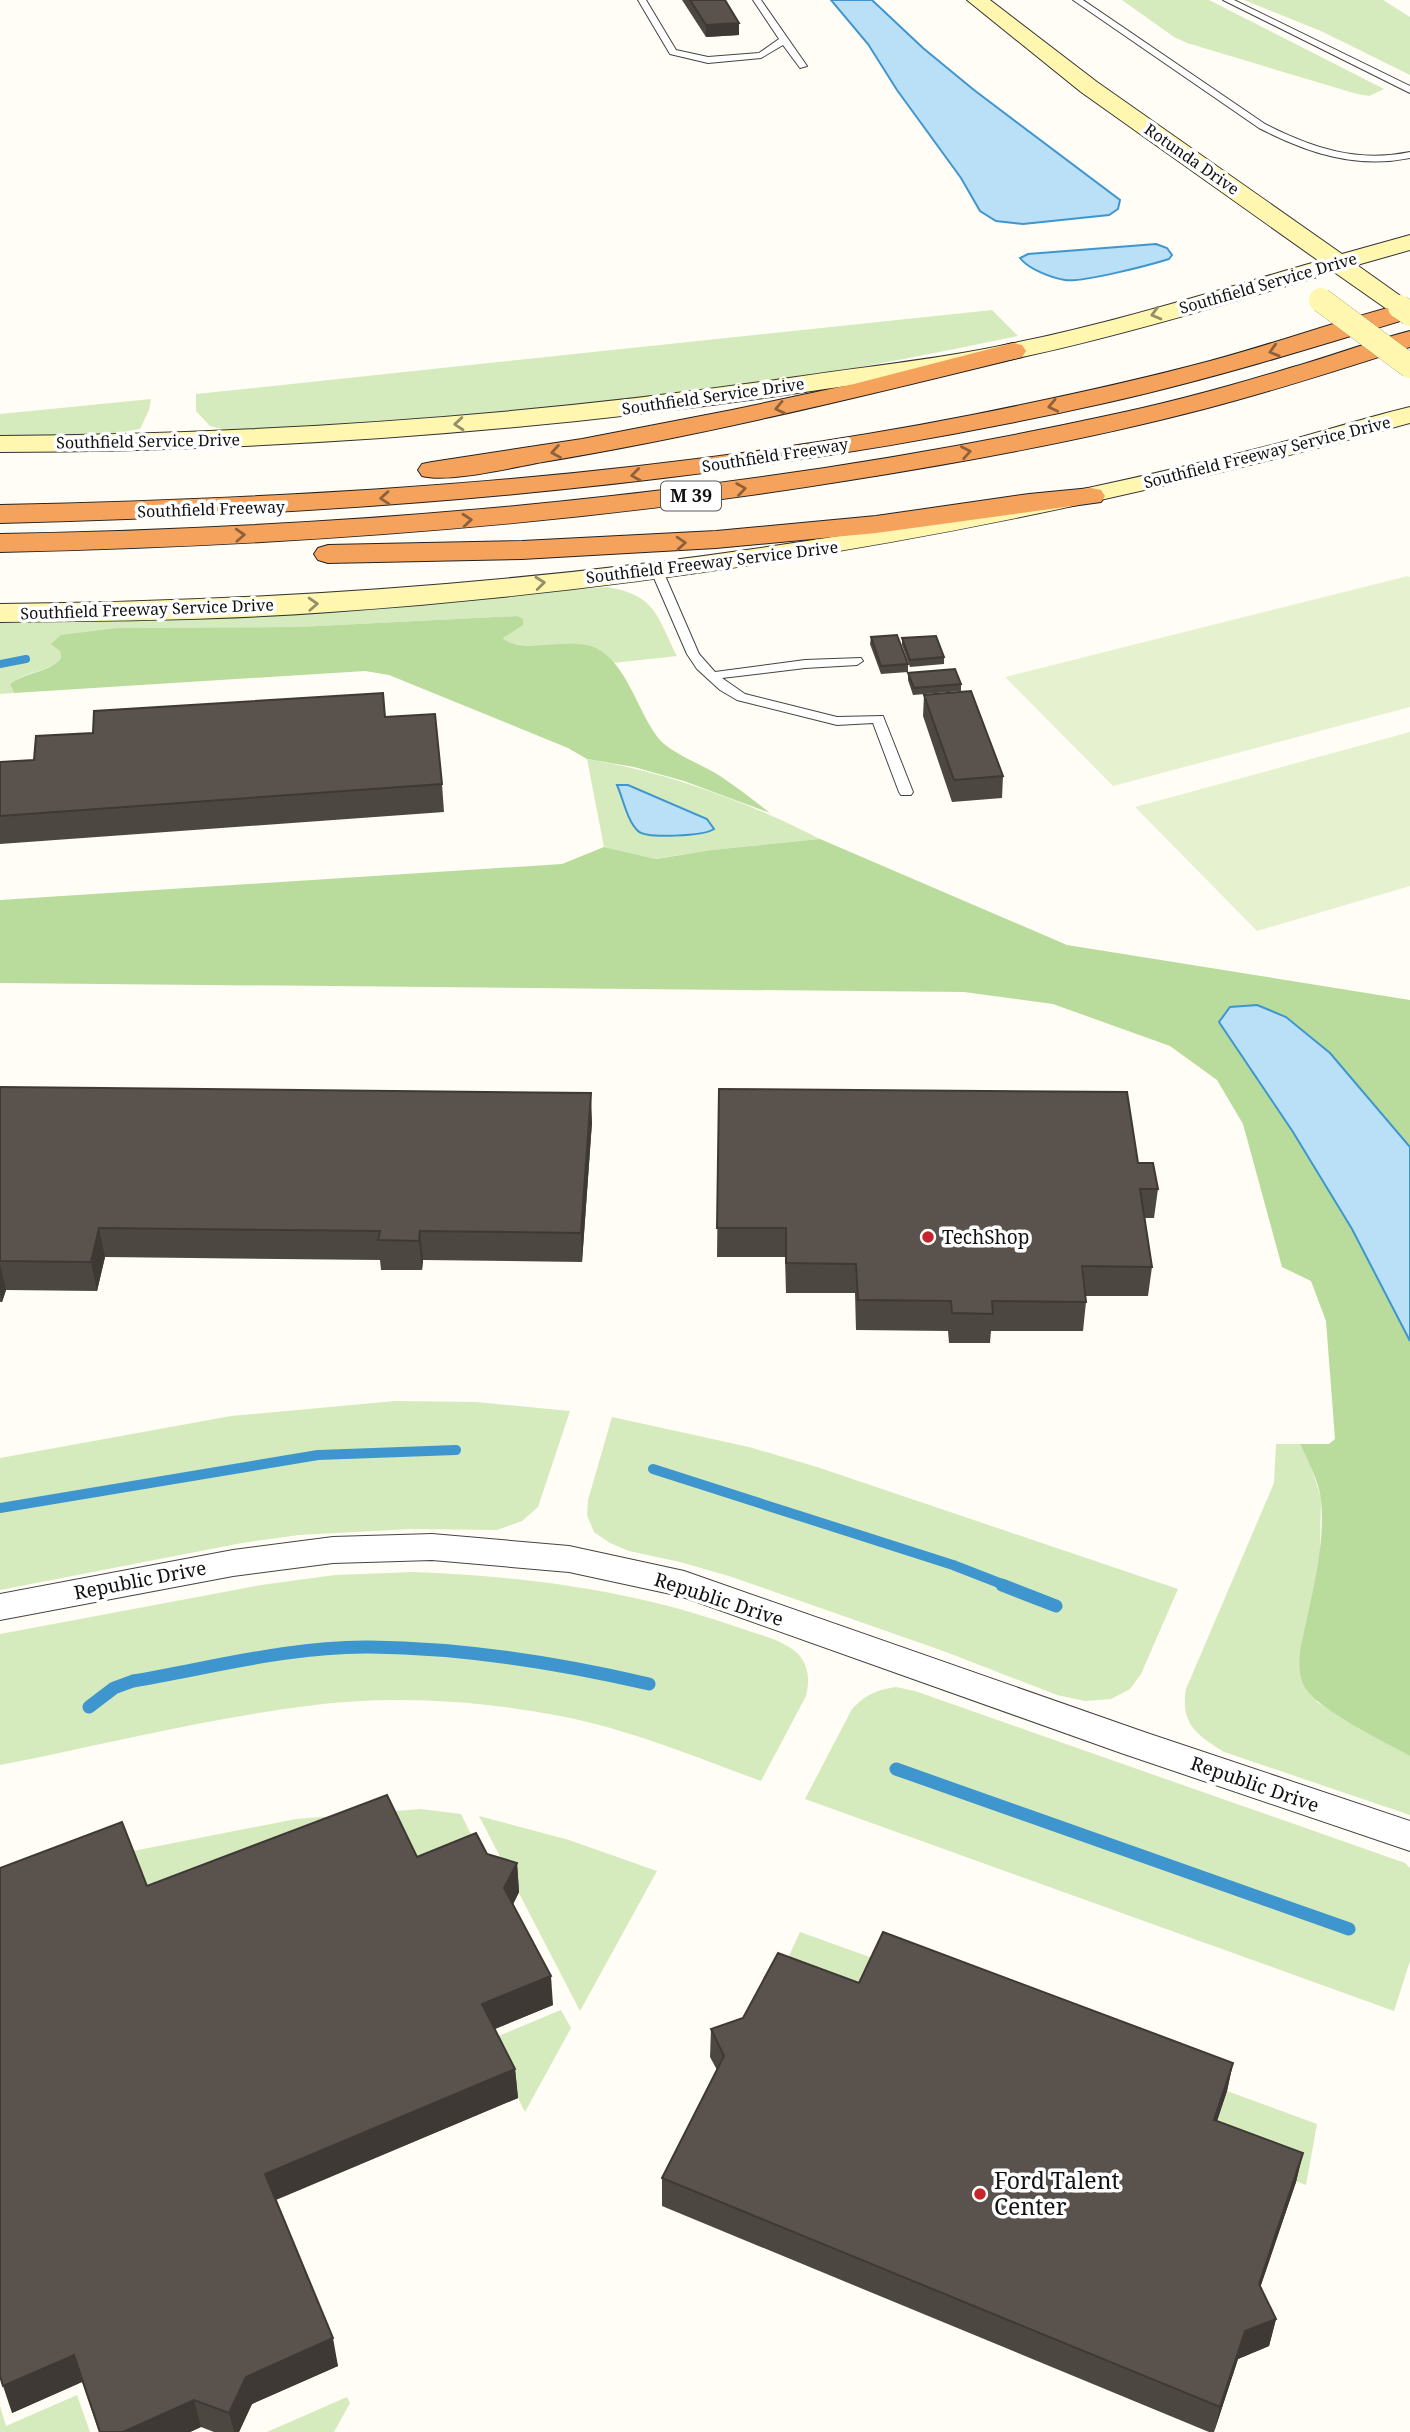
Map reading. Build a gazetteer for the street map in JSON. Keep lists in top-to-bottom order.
{
  "streets": {
    "highway": ["Southfield Freeway", "M 39"],
    "main road": ["Rotunda Drive", "Southfield Service Drive", "Southfield Freeway Service Drive"],
    "street": ["Republic Drive"]
  },
  "crossings": [
    ["Rotunda Drive", "Southfield Service Drive"],
    ["Rotunda Drive", "Southfield Freeway"]
  ],
  "one_way": ["Southfield Service Drive", "Southfield Freeway Service Drive"],
  "places": ["TechShop", "Ford Talent Center"]
}
